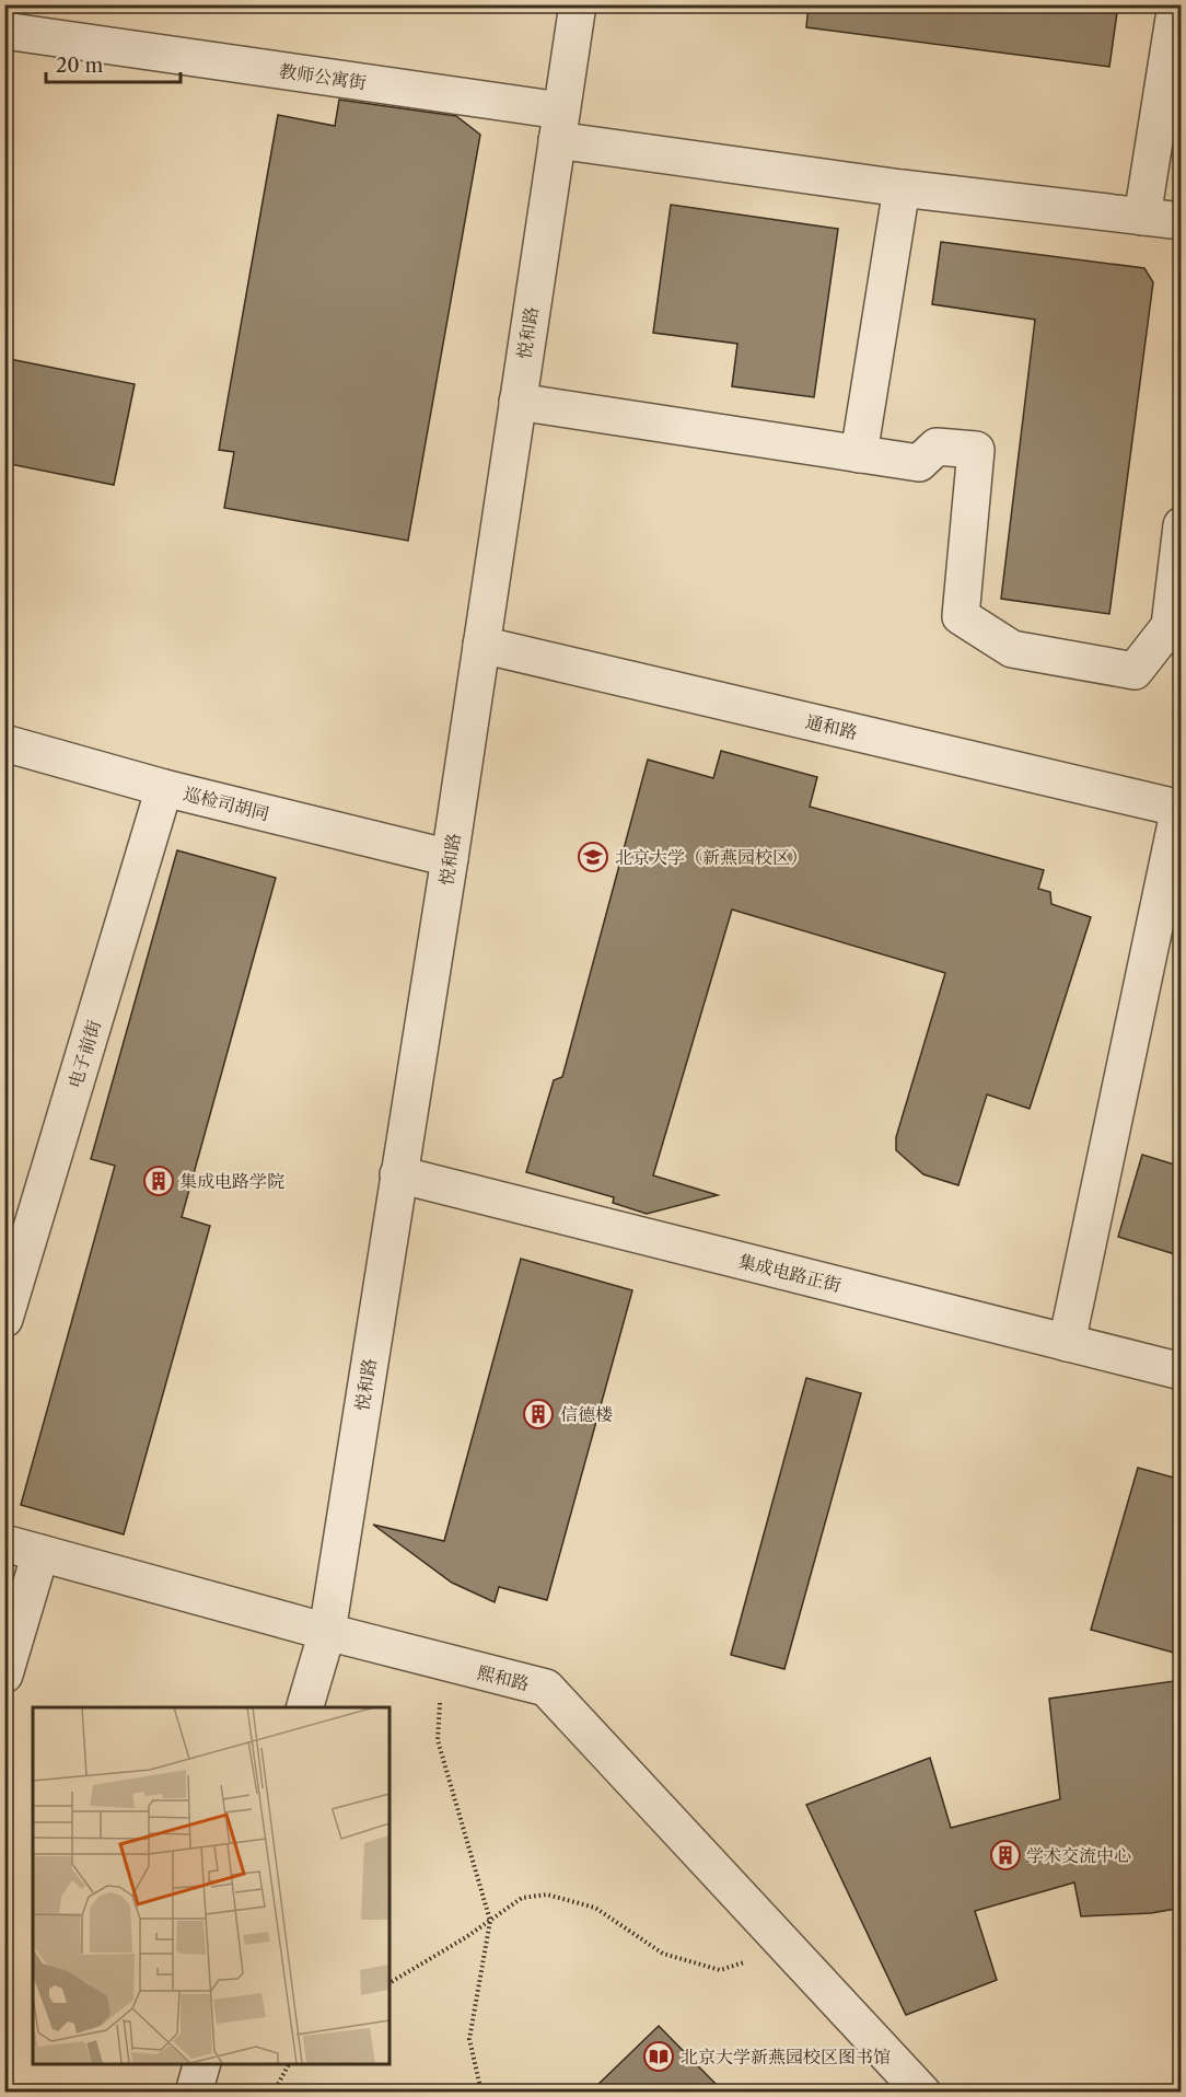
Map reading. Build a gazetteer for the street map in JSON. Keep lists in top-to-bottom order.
{
  "streets": {
    "street": [
      "教师公寓街",
      "悦和路",
      "通和路",
      "巡检司胡同",
      "电子前街",
      "集成电路正街",
      "熙和路"
    ]
  },
  "crossings": [
    ["教师公寓街", "悦和路"],
    ["悦和路", "通和路"],
    ["悦和路", "巡检司胡同"],
    ["悦和路", "集成电路正街"],
    ["悦和路", "熙和路"],
    ["巡检司胡同", "电子前街"]
  ],
  "places": {
    "school or university": ["北京大学（新燕园校区）"],
    "building": ["集成电路学院", "信德楼", "学术交流中心"],
    "library": ["北京大学新燕园校区图书馆"]
  },
  "scale_bar": "20 m"
}
